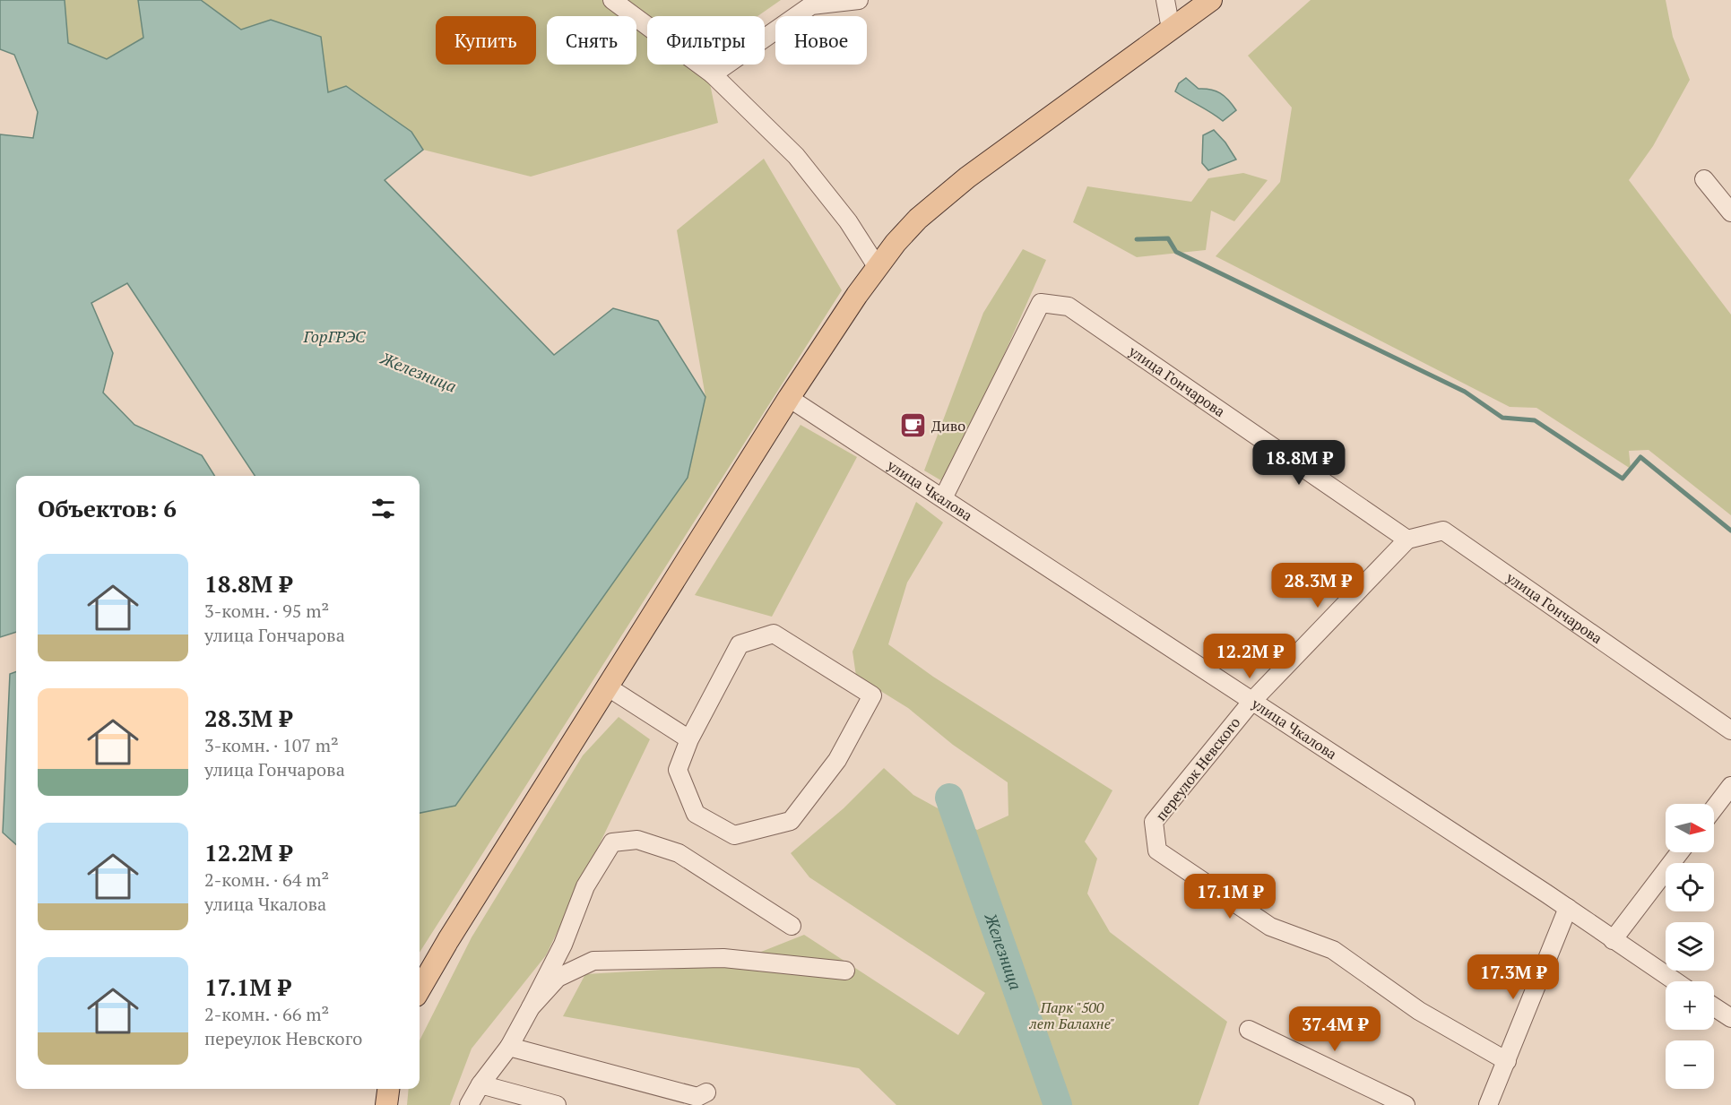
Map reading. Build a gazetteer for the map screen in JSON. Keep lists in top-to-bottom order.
{
  "streets": {
    "street": ["улица Гончарова", "улица Чкалова", "переулок Невского"]
  },
  "crossings": [
    ["улица Гончарова", "улица Чкалова"],
    ["улица Гончарова", "переулок Невского"],
    ["улица Чкалова", "переулок Невского"]
  ],
  "water": ["ГорГРЭС", "Железница"],
  "parks": ["Парк \"500 лет Балахне\""],
  "places": {
    "cafe": ["Диво"]
  },
  "north": "right",
  "page": {
    "chip": [
      "Купить",
      "Снять",
      "Фильтры",
      "Новое"
    ],
    "price": [
      "18.8M ₽",
      "28.3M ₽",
      "12.2M ₽",
      "17.1M ₽",
      "17.3M ₽",
      "37.4M ₽"
    ],
    "heading": "Объектов: 6",
    "list": [
      {
        "name": "18.8M ₽",
        "note": "3-комн. · 95 m² · улица Гончарова"
      },
      {
        "name": "28.3M ₽",
        "note": "3-комн. · 107 m² · улица Гончарова"
      },
      {
        "name": "12.2M ₽",
        "note": "2-комн. · 64 m² · улица Чкалова"
      },
      {
        "name": "17.1M ₽",
        "note": "2-комн. · 66 m² · переулок Невского"
      }
    ],
    "map_buttons": ["+", "−"]
  }
}
